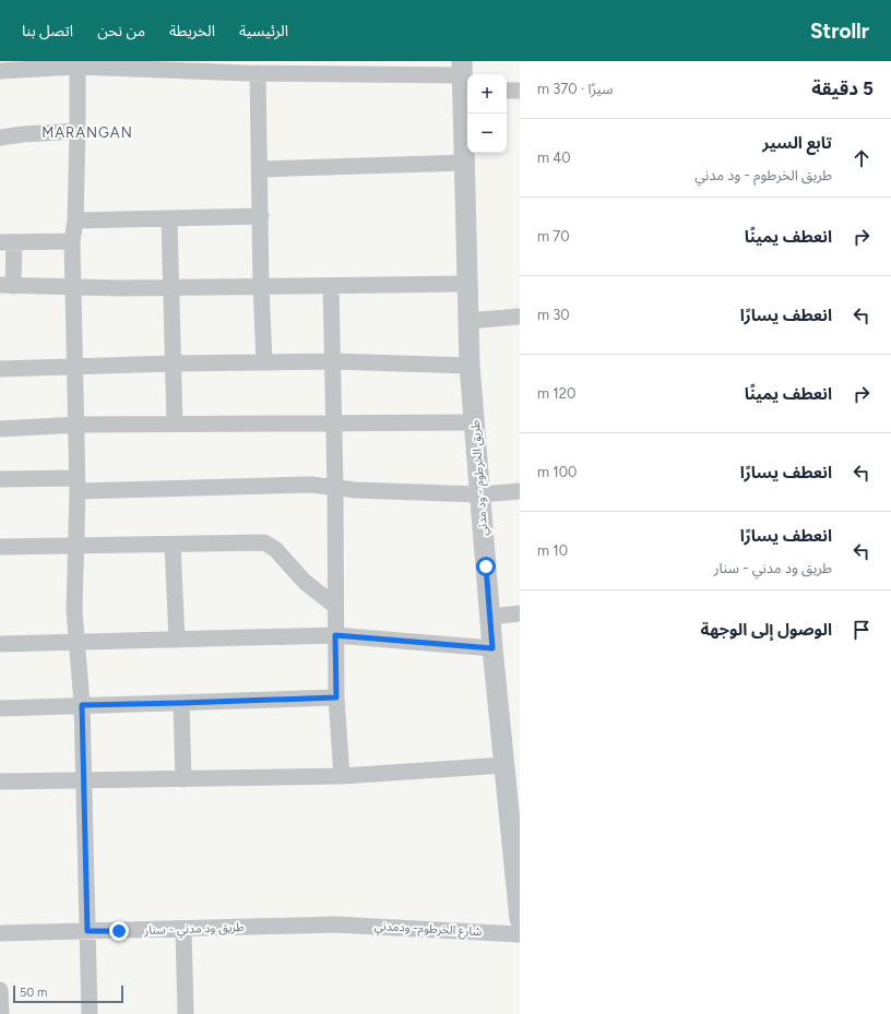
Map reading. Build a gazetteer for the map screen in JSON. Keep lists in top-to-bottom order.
{
  "streets": {
    "street": ["طريق الخرطوم - ود مدني", "طريق ود مدني - سنار", "شارع الخرطوم- ودمدني"]
  },
  "crossings": [
    ["طريق ود مدني - سنار", "شارع الخرطوم- ودمدني"]
  ],
  "districts": ["MARANGAN"],
  "scale_bar": "50 m",
  "page": {
    "header": "Strollr",
    "nav": [
      "الرئيسية",
      "الخريطة",
      "من نحن",
      "اتصل بنا"
    ],
    "heading": ["5 دقيقة", "سيرًا · 370 m"],
    "map_buttons": ["+", "−"],
    "list": [
      ["تابع السير", "طريق الخرطوم - ود مدني", "40 m"],
      ["انعطف يمينًا", "70 m"],
      ["انعطف يسارًا", "30 m"],
      ["انعطف يمينًا", "120 m"],
      ["انعطف يسارًا", "100 m"],
      ["انعطف يسارًا", "طريق ود مدني - سنار", "10 m"],
      "الوصول إلى الوجهة"
    ],
    "scale": "50 m"
  }
}
